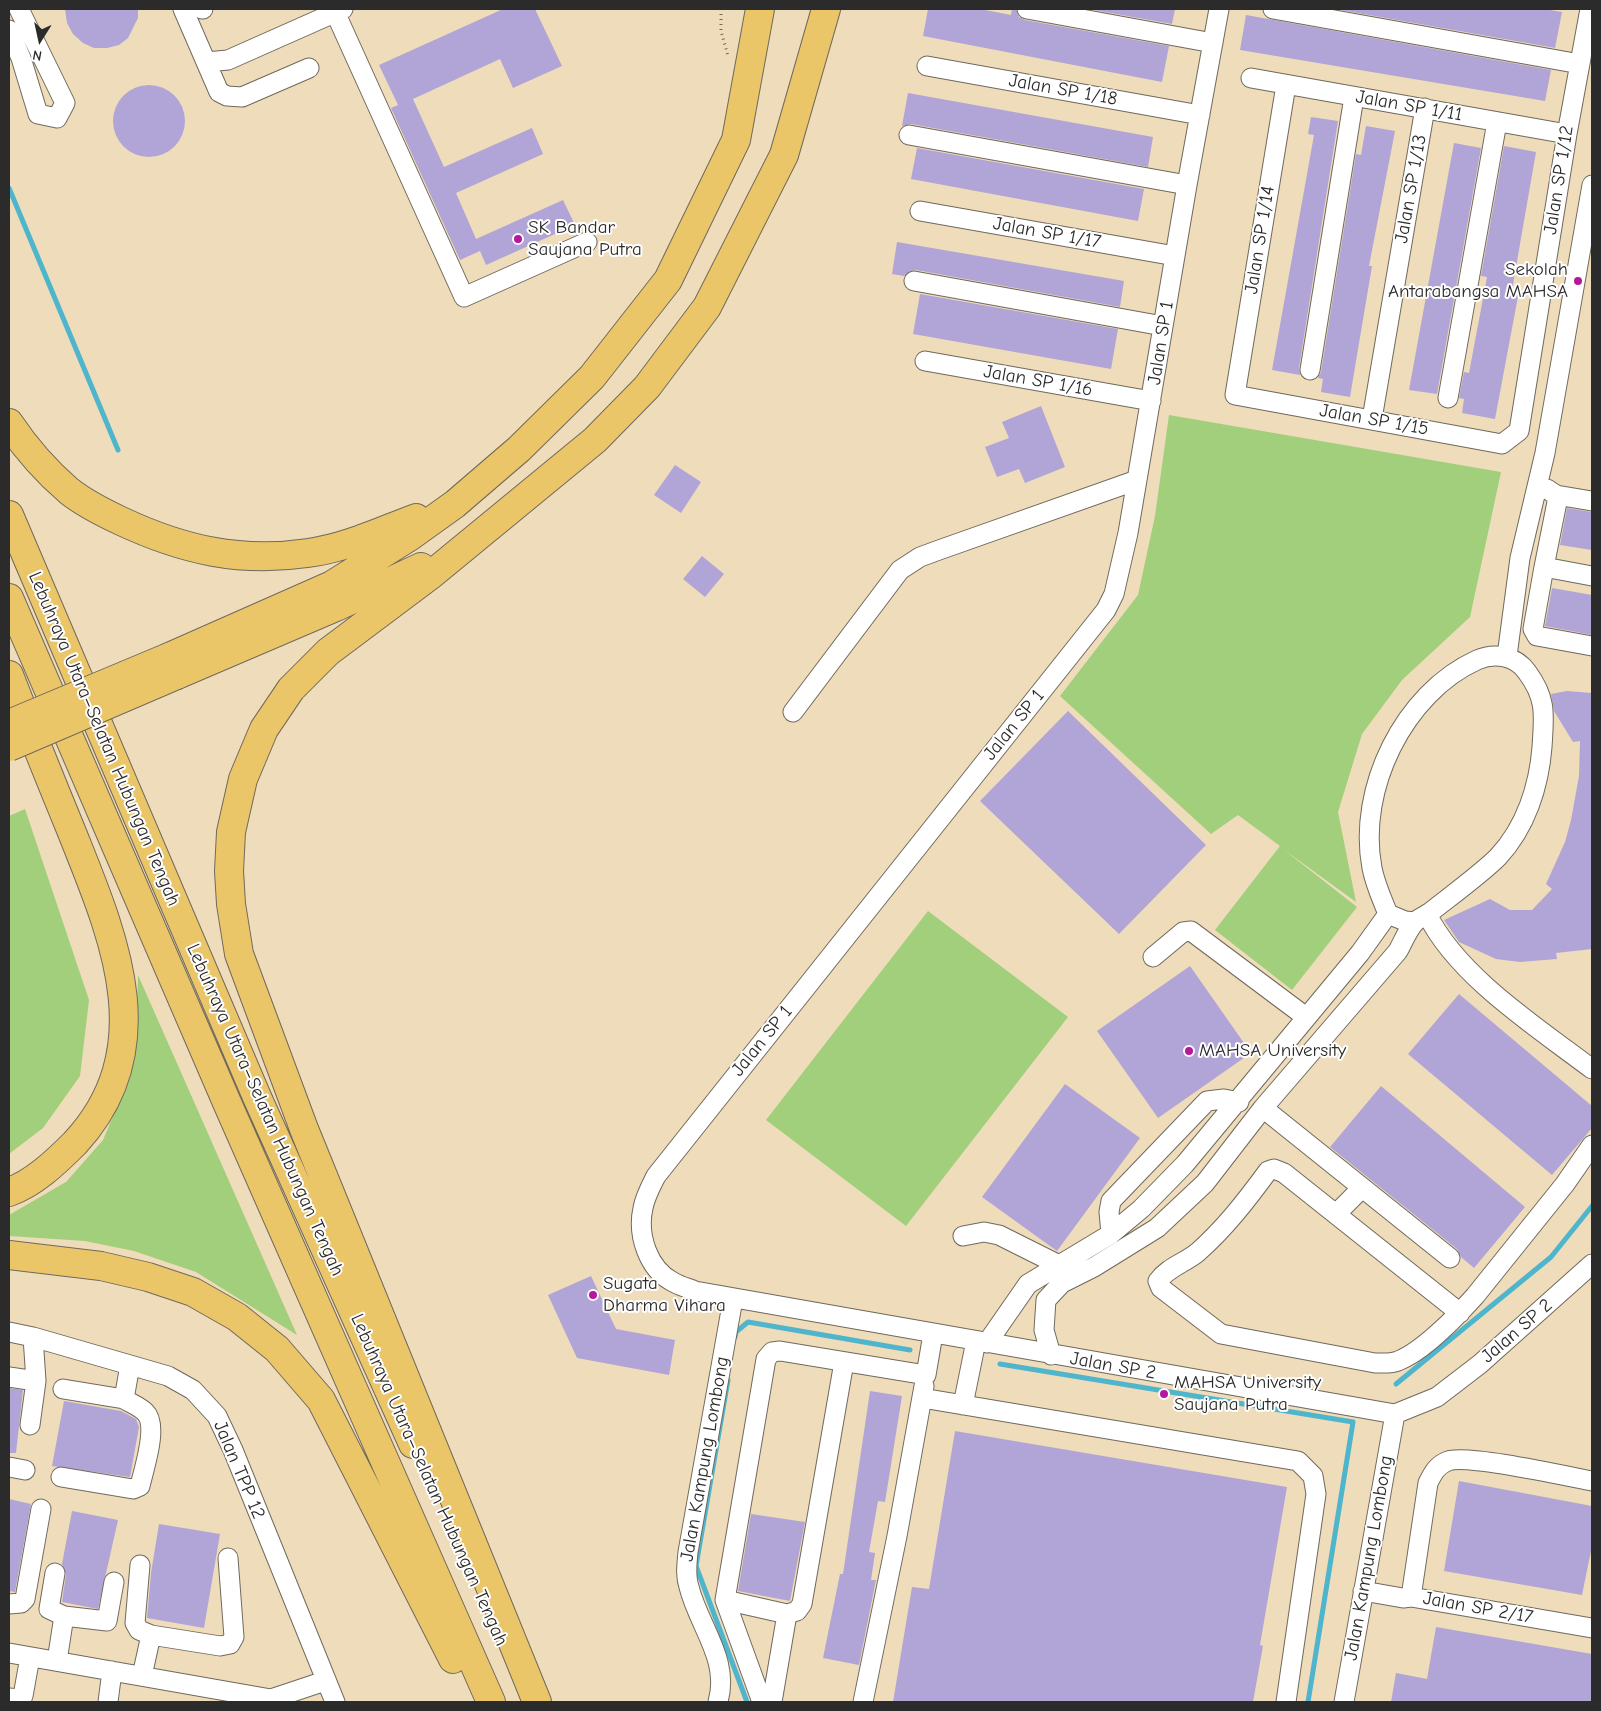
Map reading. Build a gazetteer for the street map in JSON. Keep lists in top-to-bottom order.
{
  "streets": {
    "highway": ["Lebuhraya Utara–Selatan Hubungan Tengah"],
    "street": [
      "Jalan SP 1/18",
      "Jalan SP 1/11",
      "Jalan SP 1/12",
      "Jalan SP 1/13",
      "Jalan SP 1/17",
      "Jalan SP 1/14",
      "Jalan SP 1",
      "Jalan SP 1/16",
      "Jalan SP 1/15",
      "Jalan SP 2",
      "Jalan Kampung Lombong",
      "Jalan TPP 12",
      "Jalan SP 2/17"
    ]
  },
  "crossings": [
    ["Jalan SP 1/18", "Jalan SP 1"],
    ["Jalan SP 1/11", "Jalan SP 1/12"],
    ["Jalan SP 1/11", "Jalan SP 1/13"],
    ["Jalan SP 1/11", "Jalan SP 1/14"],
    ["Jalan SP 1/12", "Jalan SP 1/15"],
    ["Jalan SP 1/13", "Jalan SP 1/15"],
    ["Jalan SP 1/17", "Jalan SP 1"],
    ["Jalan SP 1/14", "Jalan SP 1/15"],
    ["Jalan SP 1", "Jalan SP 1/16"],
    ["Jalan SP 1", "Jalan SP 2"],
    ["Jalan SP 1", "Jalan Kampung Lombong"],
    ["Jalan SP 2", "Jalan Kampung Lombong"],
    ["Jalan Kampung Lombong", "Jalan SP 2/17"]
  ],
  "places": [
    "SK Bandar Saujana Putra",
    "Sekolah Antarabangsa MAHSA",
    "MAHSA University",
    "Sugata Dharma Vihara",
    "MAHSA University Saujana Putra"
  ],
  "north": "bottom"
}
